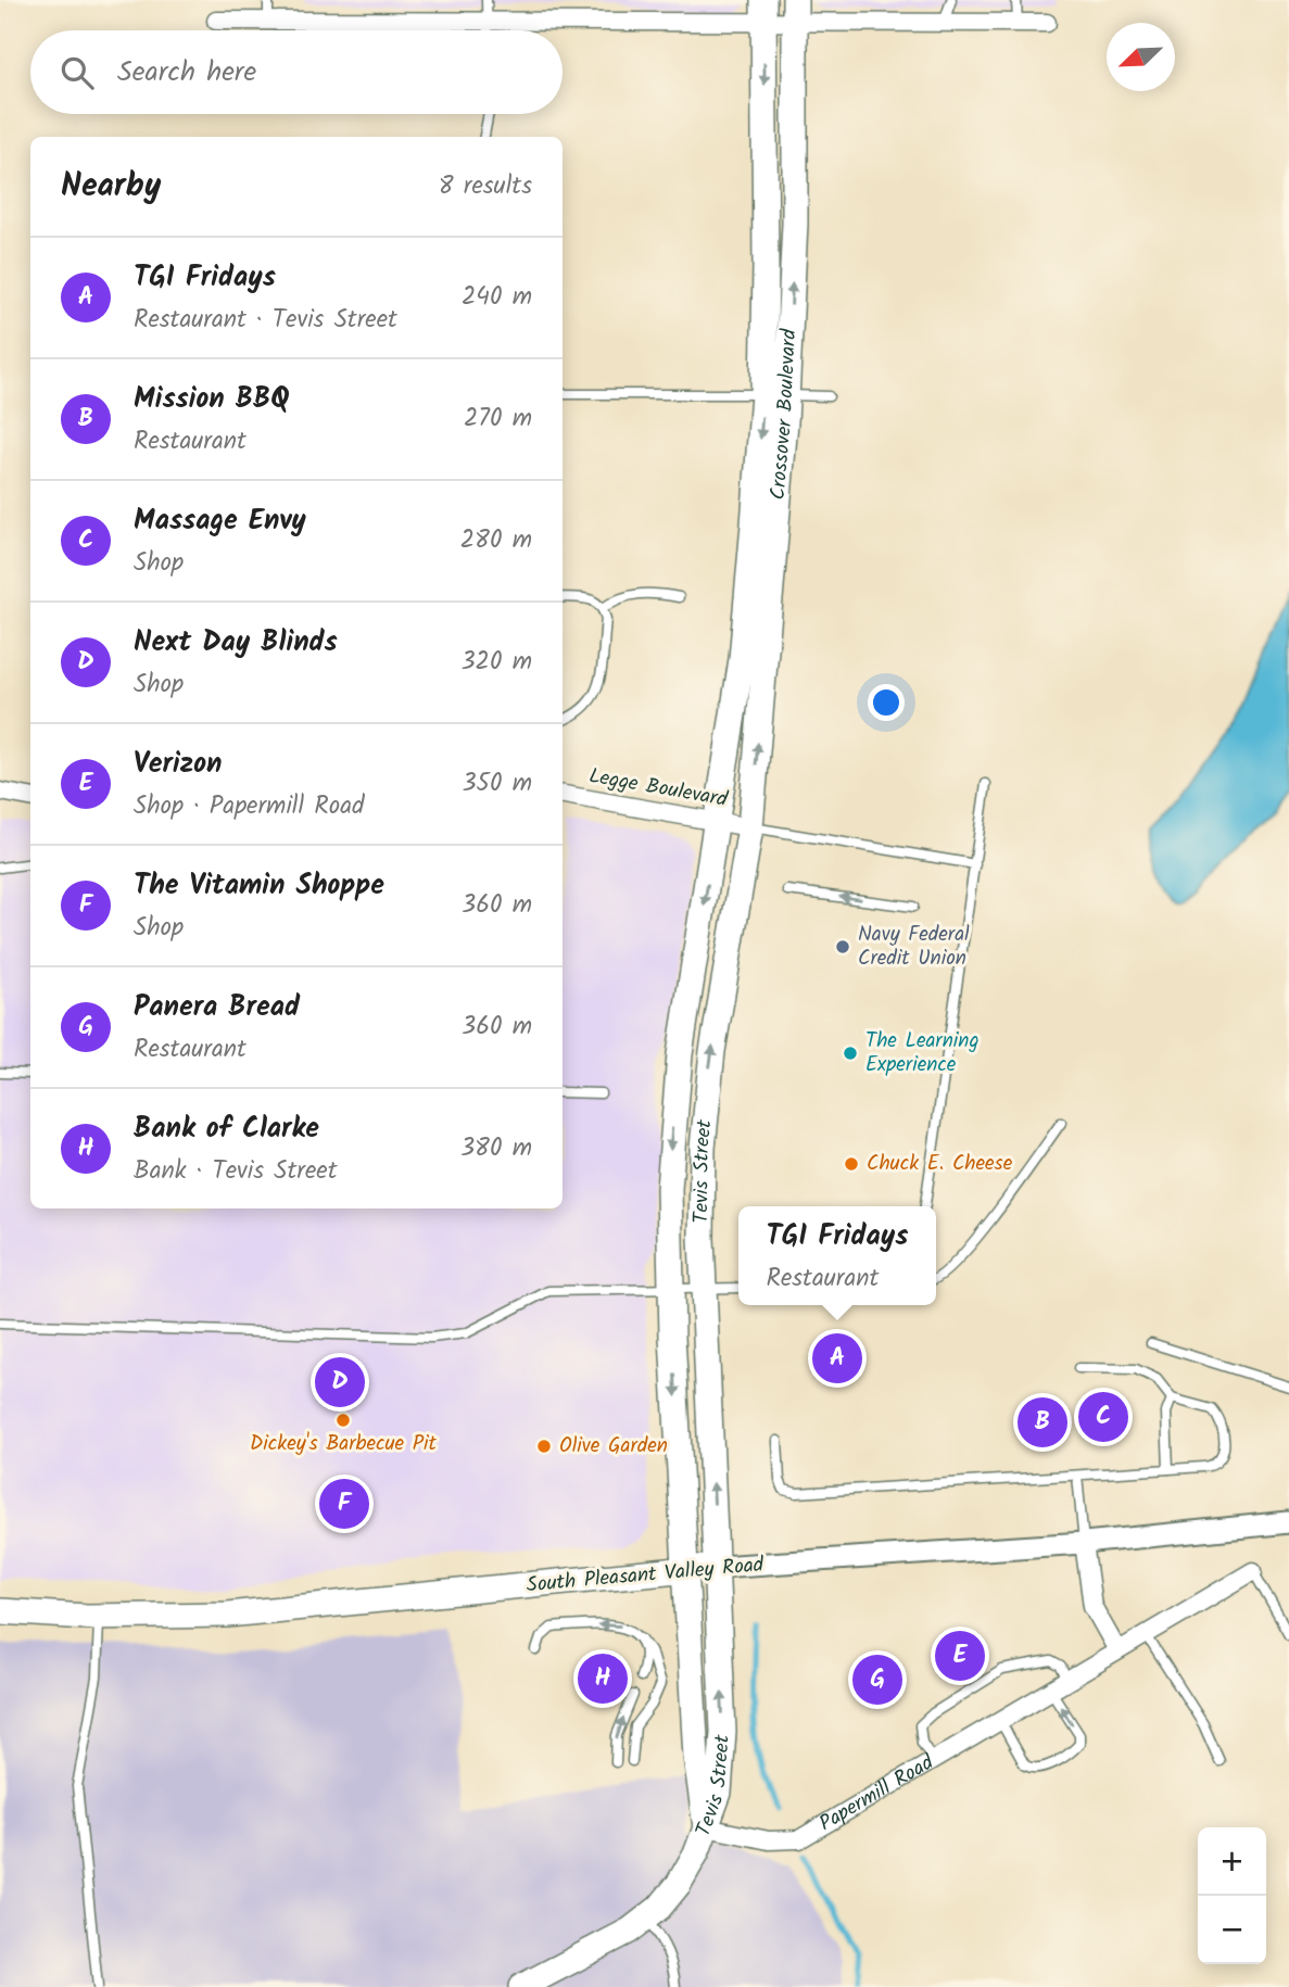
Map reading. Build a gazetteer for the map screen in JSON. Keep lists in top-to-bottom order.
{
  "streets": {
    "main road": ["Crossover Boulevard", "Tevis Street", "South Pleasant Valley Road"],
    "street": ["Legge Boulevard", "Papermill Road"]
  },
  "crossings": [
    ["Crossover Boulevard", "Legge Boulevard"],
    ["Crossover Boulevard", "Tevis Street"],
    ["Legge Boulevard", "Tevis Street"],
    ["Tevis Street", "South Pleasant Valley Road"],
    ["Tevis Street", "Papermill Road"]
  ],
  "places": [
    "Navy Federal Credit Union",
    "The Learning Experience",
    "Chuck E. Cheese",
    "Dickey's Barbecue Pit",
    "Olive Garden"
  ],
  "north": "bottom left",
  "page": {
    "search": "Search here",
    "heading": ["Nearby", "8 results"],
    "list": [
      {
        "mark": "A",
        "name": "TGI Fridays",
        "note": "Restaurant · Tevis Street",
        "value": "240 m"
      },
      {
        "mark": "B",
        "name": "Mission BBQ",
        "note": "Restaurant",
        "value": "270 m"
      },
      {
        "mark": "C",
        "name": "Massage Envy",
        "note": "Shop",
        "value": "280 m"
      },
      {
        "mark": "D",
        "name": "Next Day Blinds",
        "note": "Shop",
        "value": "320 m"
      },
      {
        "mark": "E",
        "name": "Verizon",
        "note": "Shop · Papermill Road",
        "value": "350 m"
      },
      {
        "mark": "F",
        "name": "The Vitamin Shoppe",
        "note": "Shop",
        "value": "360 m"
      },
      {
        "mark": "G",
        "name": "Panera Bread",
        "note": "Restaurant",
        "value": "360 m"
      },
      {
        "mark": "H",
        "name": "Bank of Clarke",
        "note": "Bank · Tevis Street",
        "value": "380 m"
      }
    ],
    "popup": ["TGI Fridays", "Restaurant"],
    "pins": [
      "A",
      "D",
      "C",
      "B",
      "F",
      "E",
      "H",
      "G"
    ],
    "map_buttons": ["+", "−"]
  }
}
